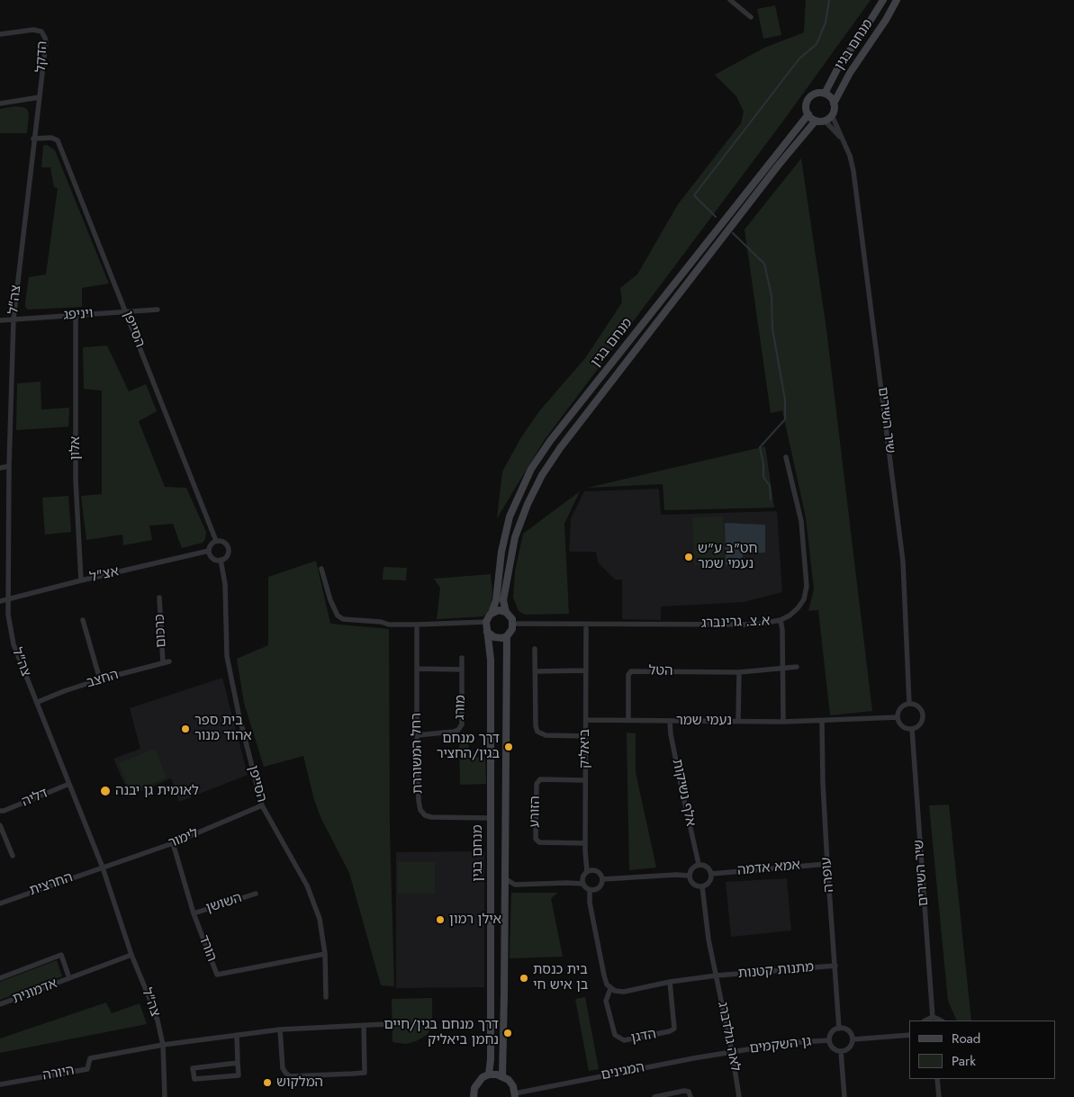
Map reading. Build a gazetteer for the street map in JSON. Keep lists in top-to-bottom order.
{
  "streets": {
    "main road": ["מנחם בגין"],
    "street": [
      "הדקל",
      "צה\"ל",
      "ויניפג",
      "הסייפן",
      "שיר השירים",
      "אלון",
      "אצ\"ל",
      "א.צ. גרינברג",
      "כרכום",
      "הטל",
      "החצב",
      "מורג",
      "נעמי שמר",
      "ביאליק",
      "רחל המשוררת",
      "אלף נשיקות",
      "דליה",
      "הזורע",
      "לימור",
      "אמא אדמה",
      "עופרה",
      "החרצית",
      "השושן",
      "הורד",
      "מתנות קטנות",
      "אדמונית",
      "הדגן",
      "לאה גולדברג",
      "גן השקמים",
      "המגינים",
      "היורה"
    ]
  },
  "crossings": [
    ["מנחם בגין", "שיר השירים"],
    ["מנחם בגין", "א.צ. גרינברג"],
    ["מנחם בגין", "רחל המשוררת"],
    ["הדקל", "צה\"ל"],
    ["צה\"ל", "ויניפג"],
    ["צה\"ל", "הסייפן"],
    ["צה\"ל", "אצ\"ל"],
    ["צה\"ל", "החצב"],
    ["צה\"ל", "דליה"],
    ["צה\"ל", "לימור"],
    ["צה\"ל", "החרצית"],
    ["צה\"ל", "אדמונית"],
    ["צה\"ל", "היורה"],
    ["ויניפג", "הסייפן"],
    ["ויניפג", "אלון"],
    ["הסייפן", "אצ\"ל"],
    ["הסייפן", "לימור"],
    ["הסייפן", "הורד"],
    ["שיר השירים", "נעמי שמר"],
    ["אלון", "אצ\"ל"],
    ["א.צ. גרינברג", "ביאליק"],
    ["כרכום", "החצב"],
    ["הטל", "נעמי שמר"],
    ["מורג", "רחל המשוררת"],
    ["נעמי שמר", "ביאליק"],
    ["נעמי שמר", "אלף נשיקות"],
    ["נעמי שמר", "עופרה"],
    ["ביאליק", "הזורע"],
    ["אלף נשיקות", "אמא אדמה"],
    ["לימור", "החרצית"],
    ["לימור", "הורד"],
    ["אמא אדמה", "עופרה"],
    ["עופרה", "מתנות קטנות"],
    ["עופרה", "גן השקמים"],
    ["השושן", "הורד"],
    ["מתנות קטנות", "לאה גולדברג"],
    ["לאה גולדברג", "גן השקמים"],
    ["לאה גולדברג", "המגינים"],
    ["גן השקמים", "המגינים"]
  ],
  "places": [
    "חט\"ב ע\"ש נעמי שמר",
    "בית ספר אהוד מנור",
    "דרך מנחם בגין/החציר",
    "לאומית גן יבנה",
    "אילן רמון",
    "בית כנסת בן איש חי",
    "דרך מנחם בגין/חיים נחמן ביאליק",
    "המלקוש"
  ],
  "legend": ["Road", "Park"]
}
